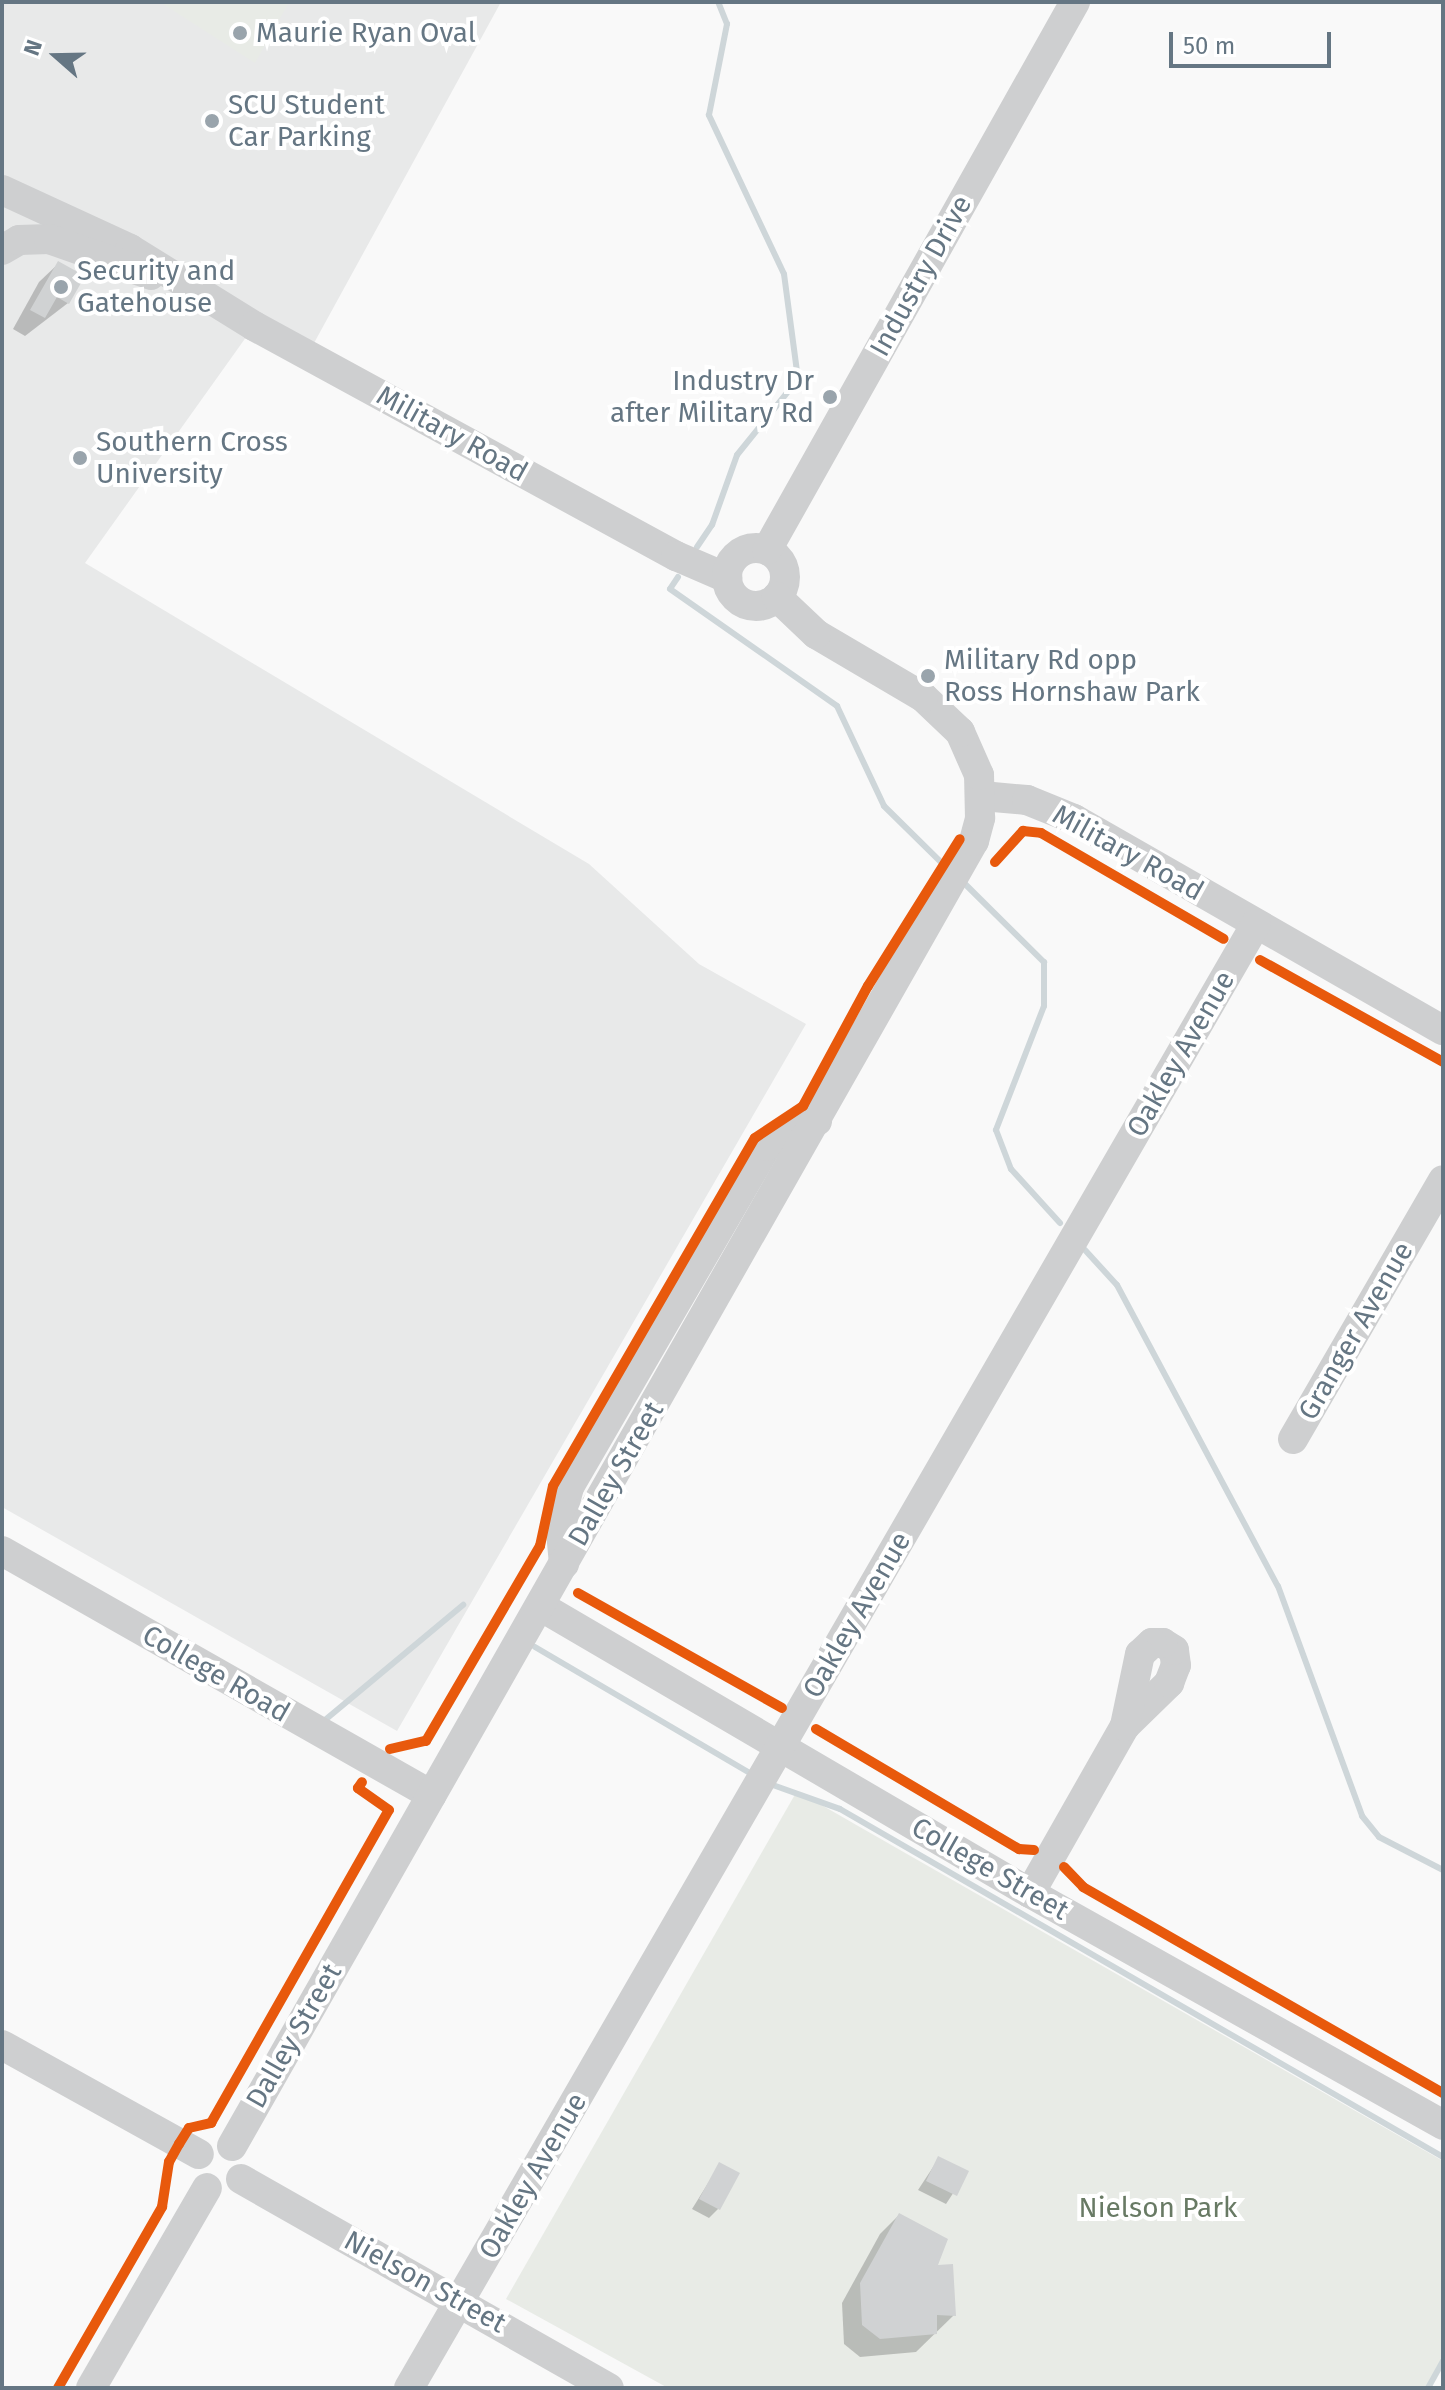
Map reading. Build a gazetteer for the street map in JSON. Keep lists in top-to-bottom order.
{
  "streets": {
    "street": [
      "Industry Drive",
      "Military Road",
      "Oakley Avenue",
      "Granger Avenue",
      "Dalley Street",
      "College Road",
      "College Street",
      "Nielson Street"
    ]
  },
  "crossings": [
    ["Industry Drive", "Military Road"],
    ["Military Road", "Oakley Avenue"],
    ["Military Road", "Dalley Street"],
    ["Oakley Avenue", "College Street"],
    ["Oakley Avenue", "Nielson Street"],
    ["Dalley Street", "College Road"],
    ["Dalley Street", "College Street"],
    ["Dalley Street", "Nielson Street"]
  ],
  "parks": ["Nielson Park"],
  "places": [
    "Maurie Ryan Oval",
    "SCU Student Car Parking",
    "Security and Gatehouse",
    "Industry Dr after Military Rd",
    "Southern Cross University",
    "Military Rd opp Ross Hornshaw Park"
  ],
  "scale_bar": "50 m",
  "north": "left"
}
